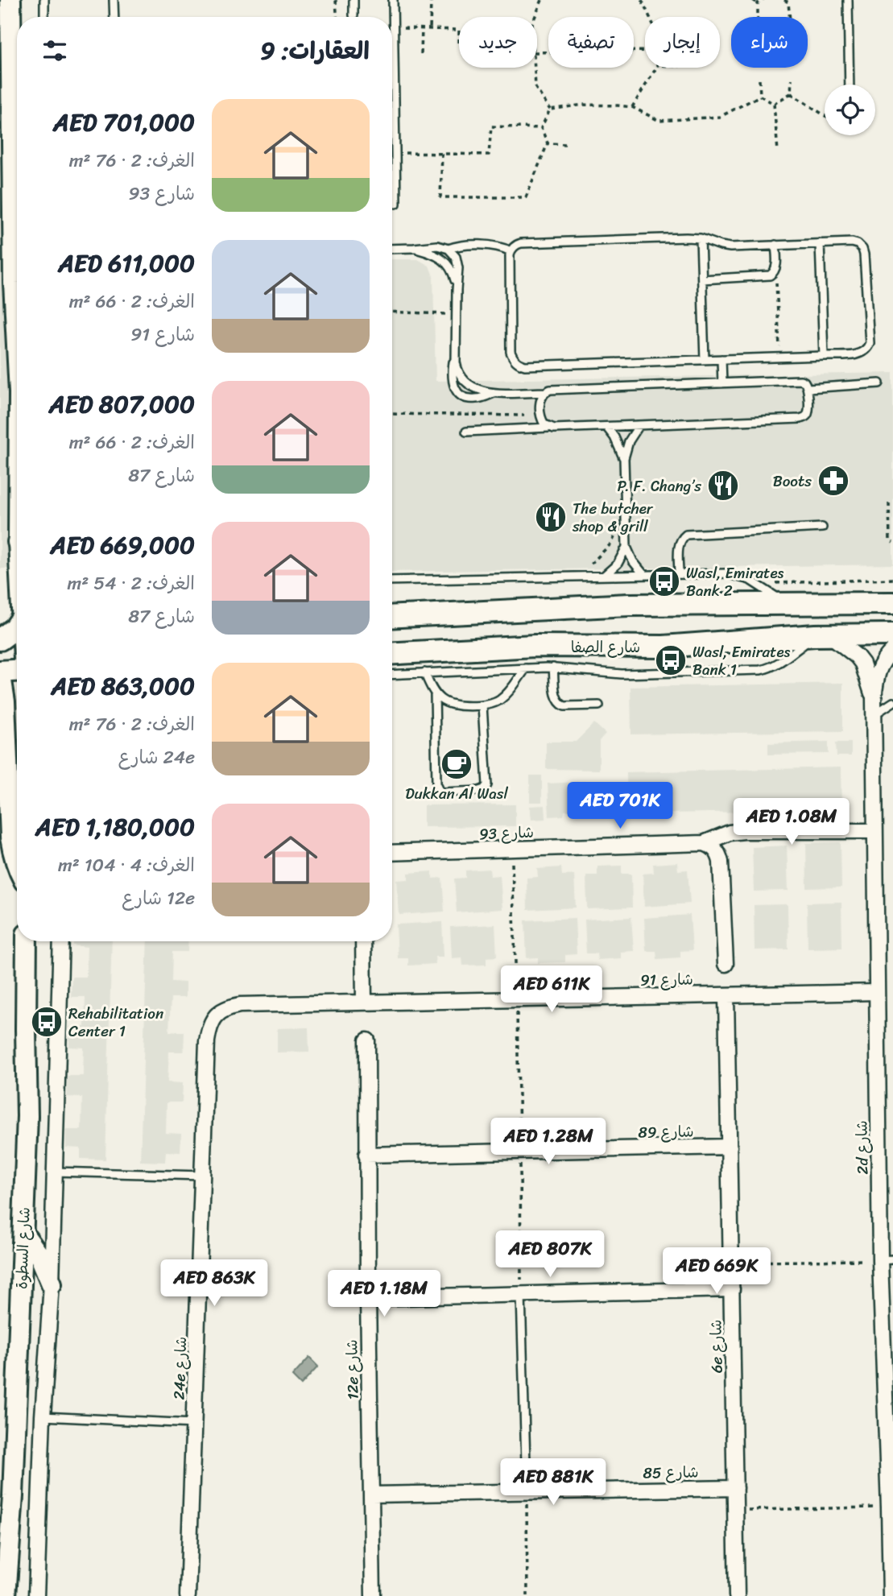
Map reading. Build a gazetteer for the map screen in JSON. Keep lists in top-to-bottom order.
{
  "streets": {
    "main road": ["شارع الصفا", "شارع السطوة"],
    "street": [
      "شارع 93",
      "شارع 91",
      "شارع 89",
      "2d شارع",
      "6e شارع",
      "24e شارع",
      "12e شارع",
      "شارع 85"
    ]
  },
  "crossings": [
    ["شارع الصفا", "2d شارع"],
    ["شارع 93", "2d شارع"],
    ["شارع 91", "2d شارع"],
    ["شارع 91", "6e شارع"],
    ["شارع 91", "24e شارع"],
    ["شارع 89", "6e شارع"],
    ["شارع 89", "12e شارع"],
    ["6e شارع", "شارع 85"],
    ["12e شارع", "شارع 85"]
  ],
  "places": {
    "pharmacy": ["Boots"],
    "restaurant": ["P. F. Chang’s", "The butcher shop & grill"],
    "bus stop": ["Wasl, Emirates Bank 2", "Wasl, Emirates Bank 1", "Rehabilitation Center 1"],
    "cafe": ["Dukkan Al Wasl"]
  },
  "page": {
    "chip": [
      "شراء",
      "إيجار",
      "تصفية",
      "جديد"
    ],
    "heading": "العقارات: 9",
    "list": [
      {
        "name": "AED 701,000",
        "note": "الغرف: 2 · 76 m² · شارع 93"
      },
      {
        "name": "AED 611,000",
        "note": "الغرف: 2 · 66 m² · شارع 91"
      },
      {
        "name": "AED 807,000",
        "note": "الغرف: 2 · 66 m² · شارع 87"
      },
      {
        "name": "AED 669,000",
        "note": "الغرف: 2 · 54 m² · شارع 87"
      },
      {
        "name": "AED 863,000",
        "note": "الغرف: 2 · 76 m² · 24e شارع"
      },
      {
        "name": "AED 1,180,000",
        "note": "الغرف: 4 · 104 m² · 12e شارع"
      }
    ],
    "price": [
      "AED 701K",
      "AED 1.08M",
      "AED 611K",
      "AED 1.28M",
      "AED 807K",
      "AED 669K",
      "AED 863K",
      "AED 1.18M",
      "AED 881K"
    ]
  }
}
